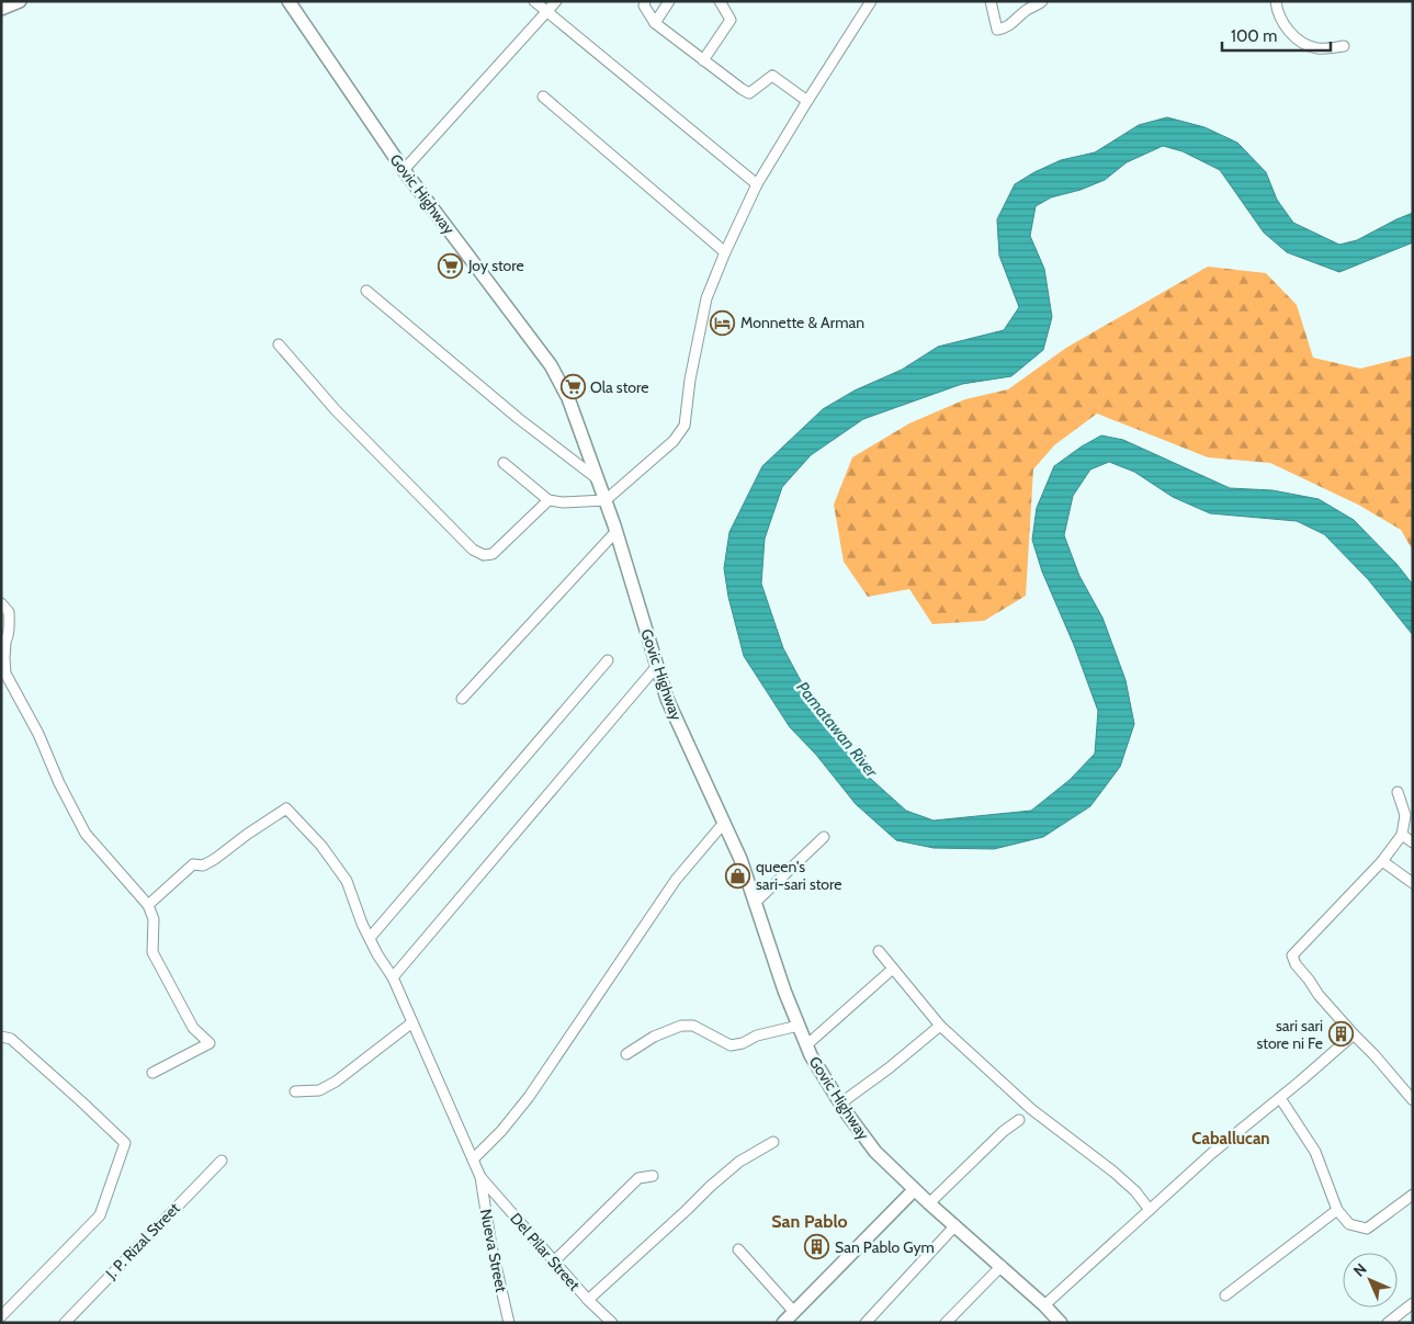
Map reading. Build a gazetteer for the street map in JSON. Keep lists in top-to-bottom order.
{
  "streets": {
    "main road": ["Govic Highway"],
    "street": ["J. P. Rizal Street", "Nueva Street", "Del Pilar Street"]
  },
  "crossings": [
    ["Nueva Street", "Del Pilar Street"]
  ],
  "districts": ["Caballucan", "San Pablo"],
  "water": ["Pamatawan River"],
  "places": {
    "supermarket": ["Joy store", "Ola store"],
    "hotel": ["Monnette & Arman"],
    "shop": ["queen's sari-sari store"],
    "building": ["sari sari store ni Fe", "San Pablo Gym"]
  },
  "scale_bar": "100 m",
  "north": "top left"
}
